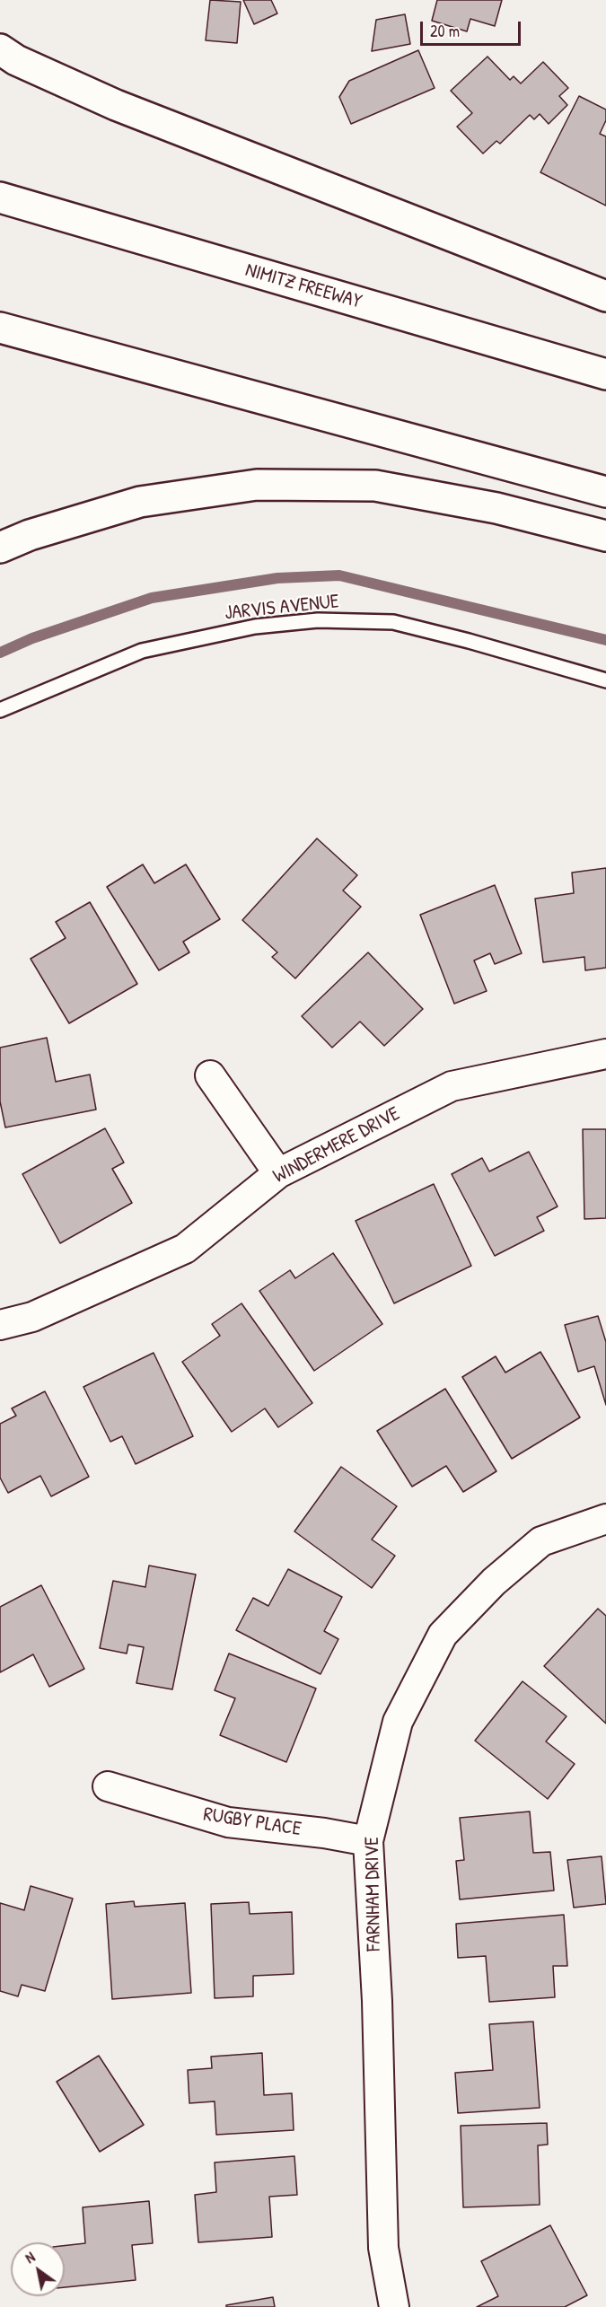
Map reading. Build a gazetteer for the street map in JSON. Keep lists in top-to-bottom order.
{
  "streets": {
    "highway": ["NIMITZ FREEWAY"],
    "street": ["WINDERMERE DRIVE", "RUGBY PLACE", "FARNHAM DRIVE"],
    "lane": ["JARVIS AVENUE"]
  },
  "crossings": [
    ["RUGBY PLACE", "FARNHAM DRIVE"]
  ],
  "scale_bar": "20 m",
  "north": "top left"
}
